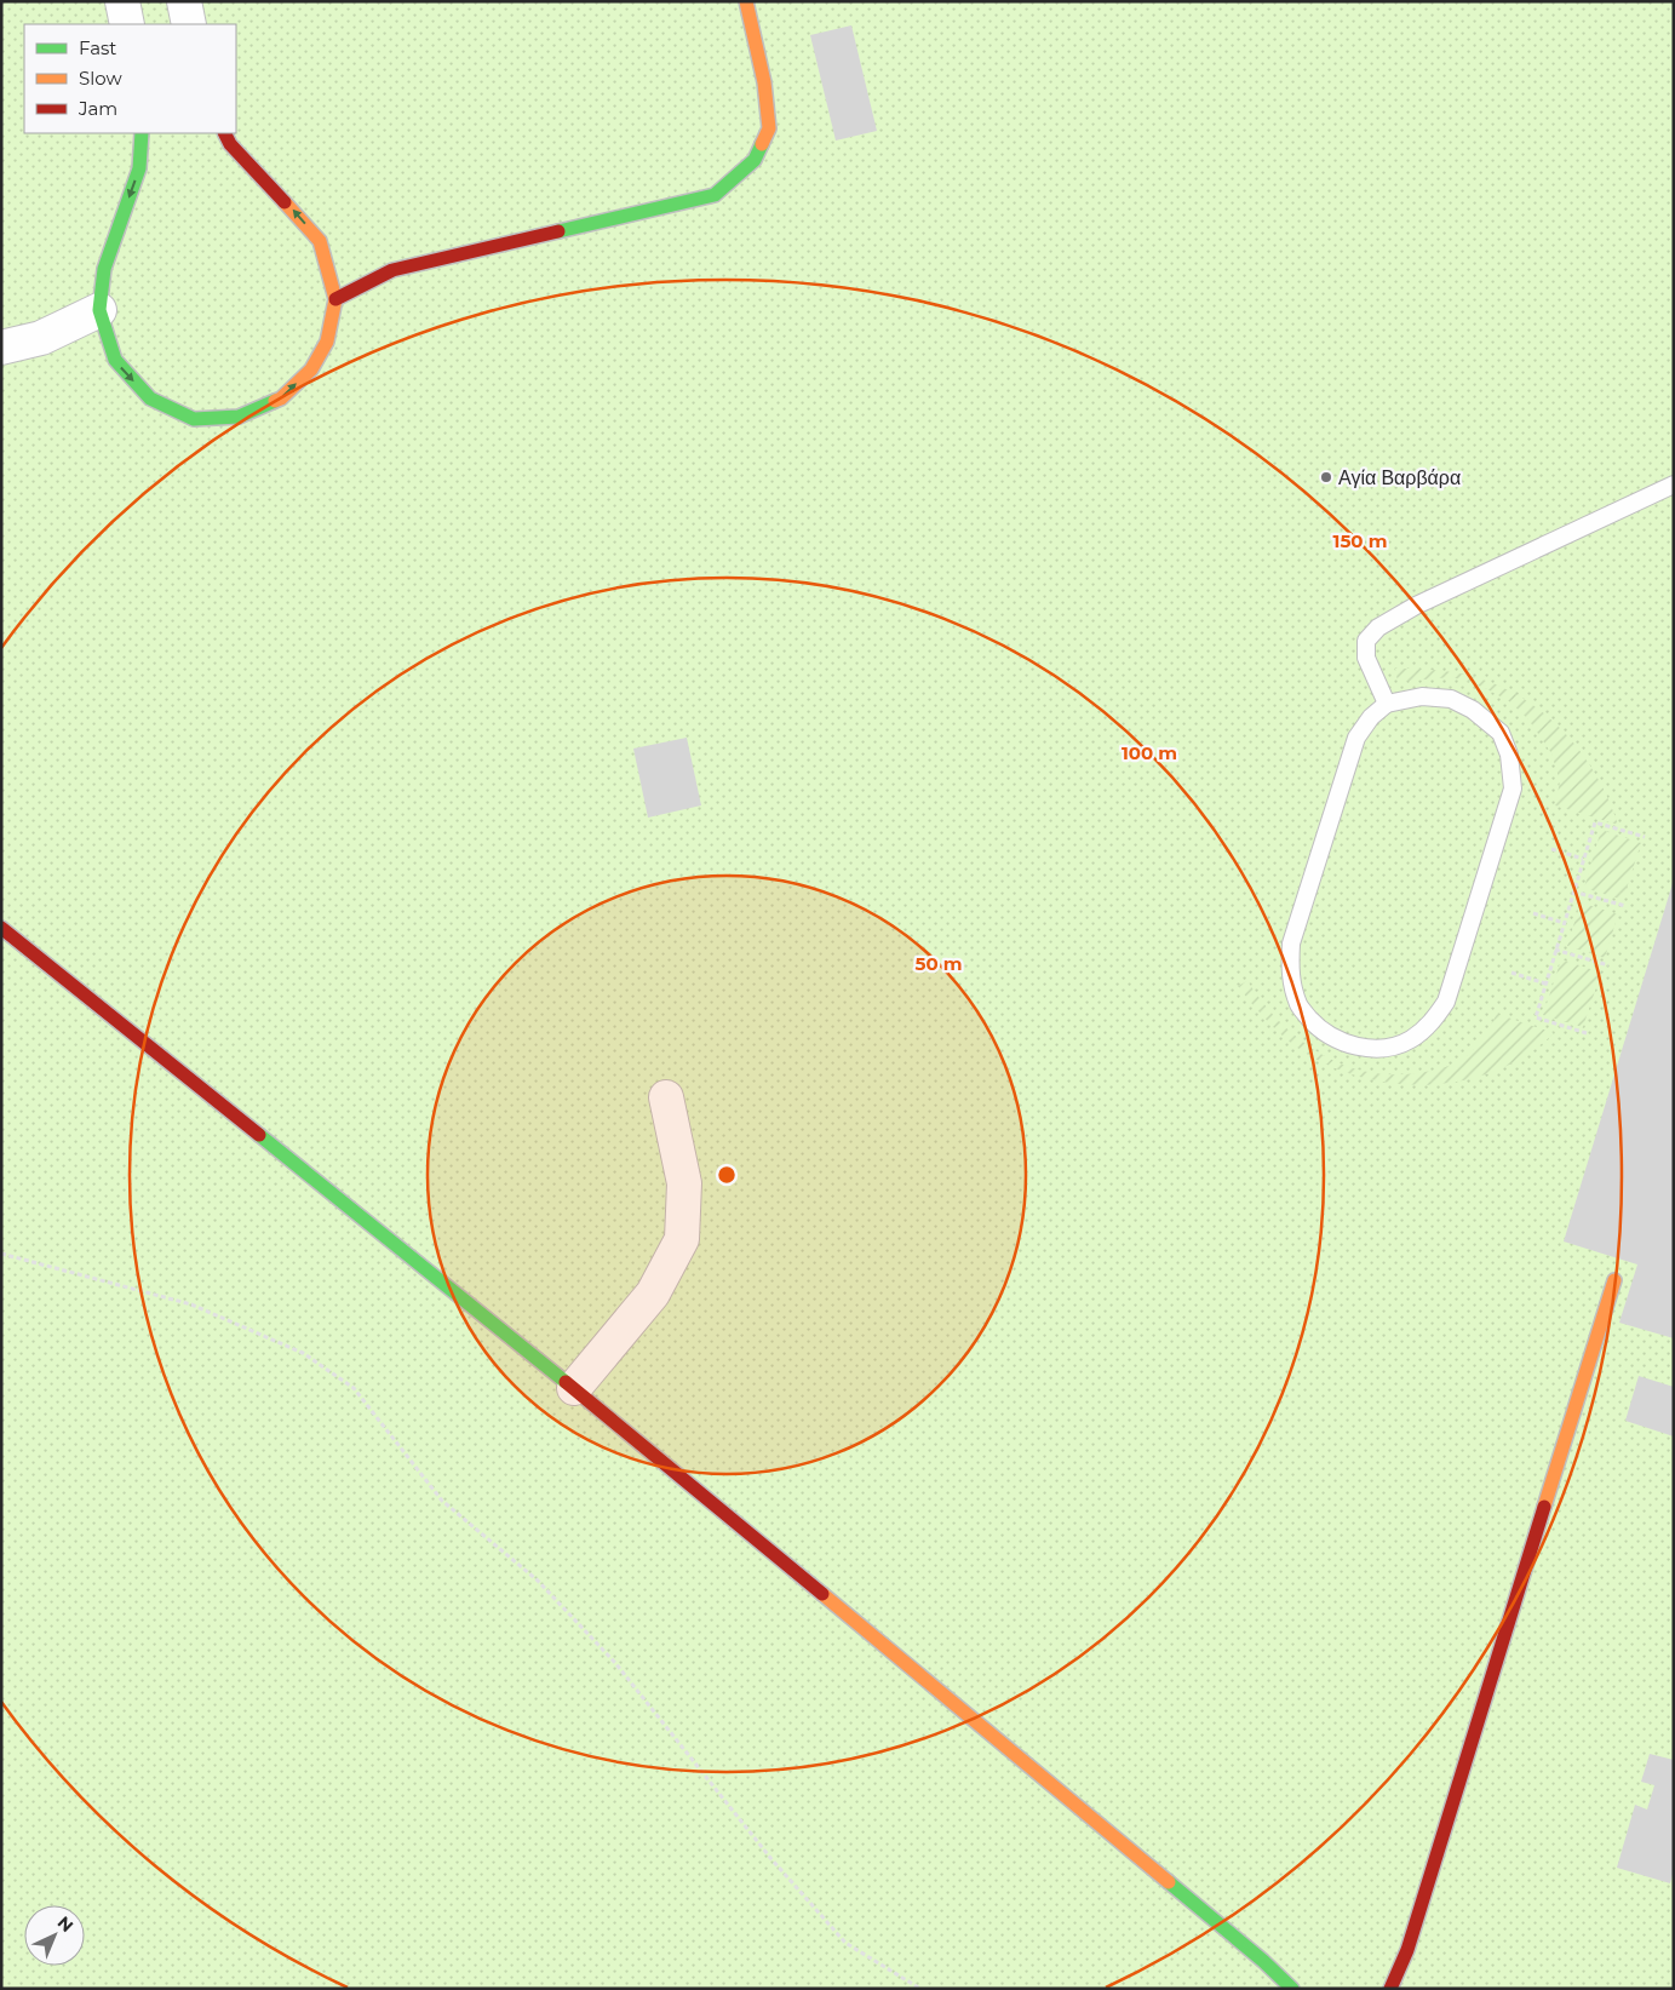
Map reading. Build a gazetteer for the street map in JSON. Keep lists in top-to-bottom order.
{
  "places": ["Αγία Βαρβάρα"],
  "legend": ["Fast", "Slow", "Jam"],
  "north": "top right",
  "rings": ["150 m", "100 m", "50 m"]
}
